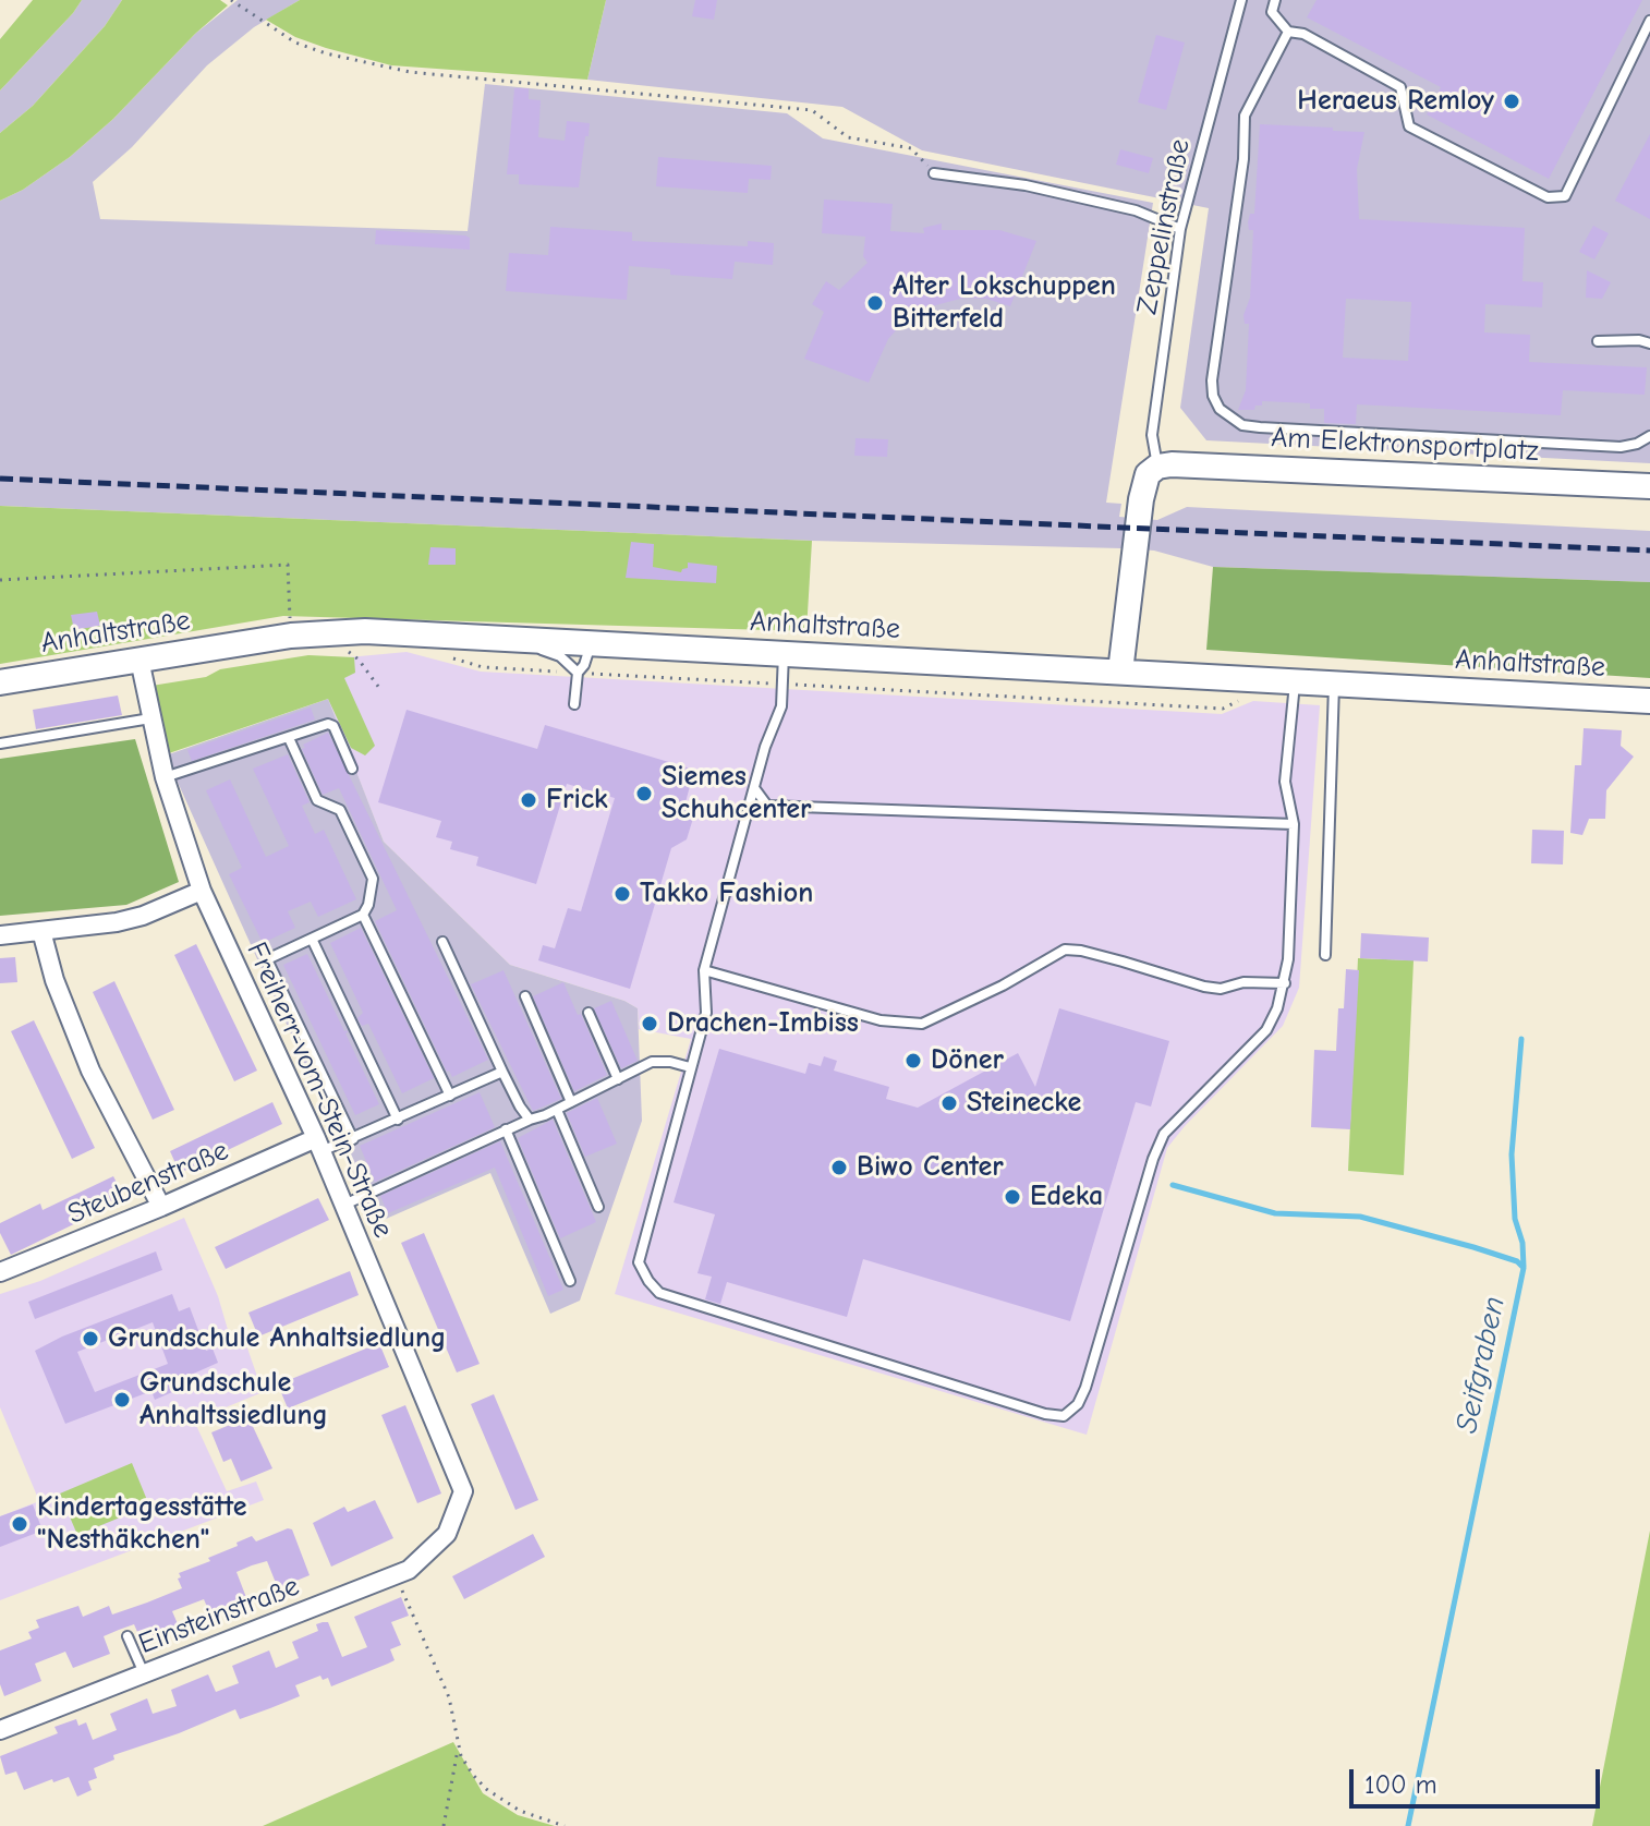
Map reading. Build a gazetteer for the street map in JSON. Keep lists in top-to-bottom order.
{
  "streets": {
    "street": [
      "Am Elektronsportplatz",
      "Anhaltstraße",
      "Freiherr-vom-Stein-Straße",
      "Steubenstraße",
      "Einsteinstraße"
    ],
    "lane": ["Zeppelinstraße"]
  },
  "crossings": [
    ["Zeppelinstraße", "Am Elektronsportplatz"],
    ["Anhaltstraße", "Freiherr-vom-Stein-Straße"],
    ["Freiherr-vom-Stein-Straße", "Steubenstraße"],
    ["Freiherr-vom-Stein-Straße", "Einsteinstraße"]
  ],
  "water": ["Seifgraben"],
  "places": [
    "Heraeus Remloy",
    "Alter Lokschuppen Bitterfeld",
    "Siemes Schuhcenter",
    "Frick",
    "Takko Fashion",
    "Drachen-Imbiss",
    "Döner",
    "Steinecke",
    "Biwo Center",
    "Edeka",
    "Grundschule Anhaltsiedlung",
    "Grundschule Anhaltssiedlung",
    "Kindertagesstätte \"Nesthäkchen\""
  ],
  "scale_bar": "100 m"
}
